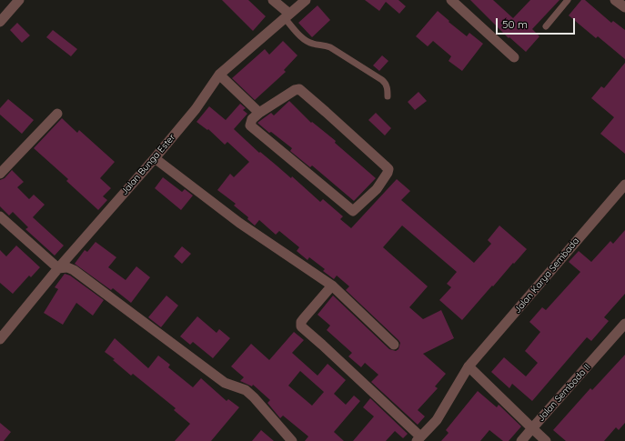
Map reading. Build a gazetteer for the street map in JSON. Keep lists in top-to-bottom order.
{
  "streets": {
    "street": ["Jalan Bunga Ester", "Jalan Karya Sembada", "Jalan Sembada II"]
  },
  "crossings": [
    ["Jalan Karya Sembada", "Jalan Sembada II"]
  ],
  "scale_bar": "50 m"
}
